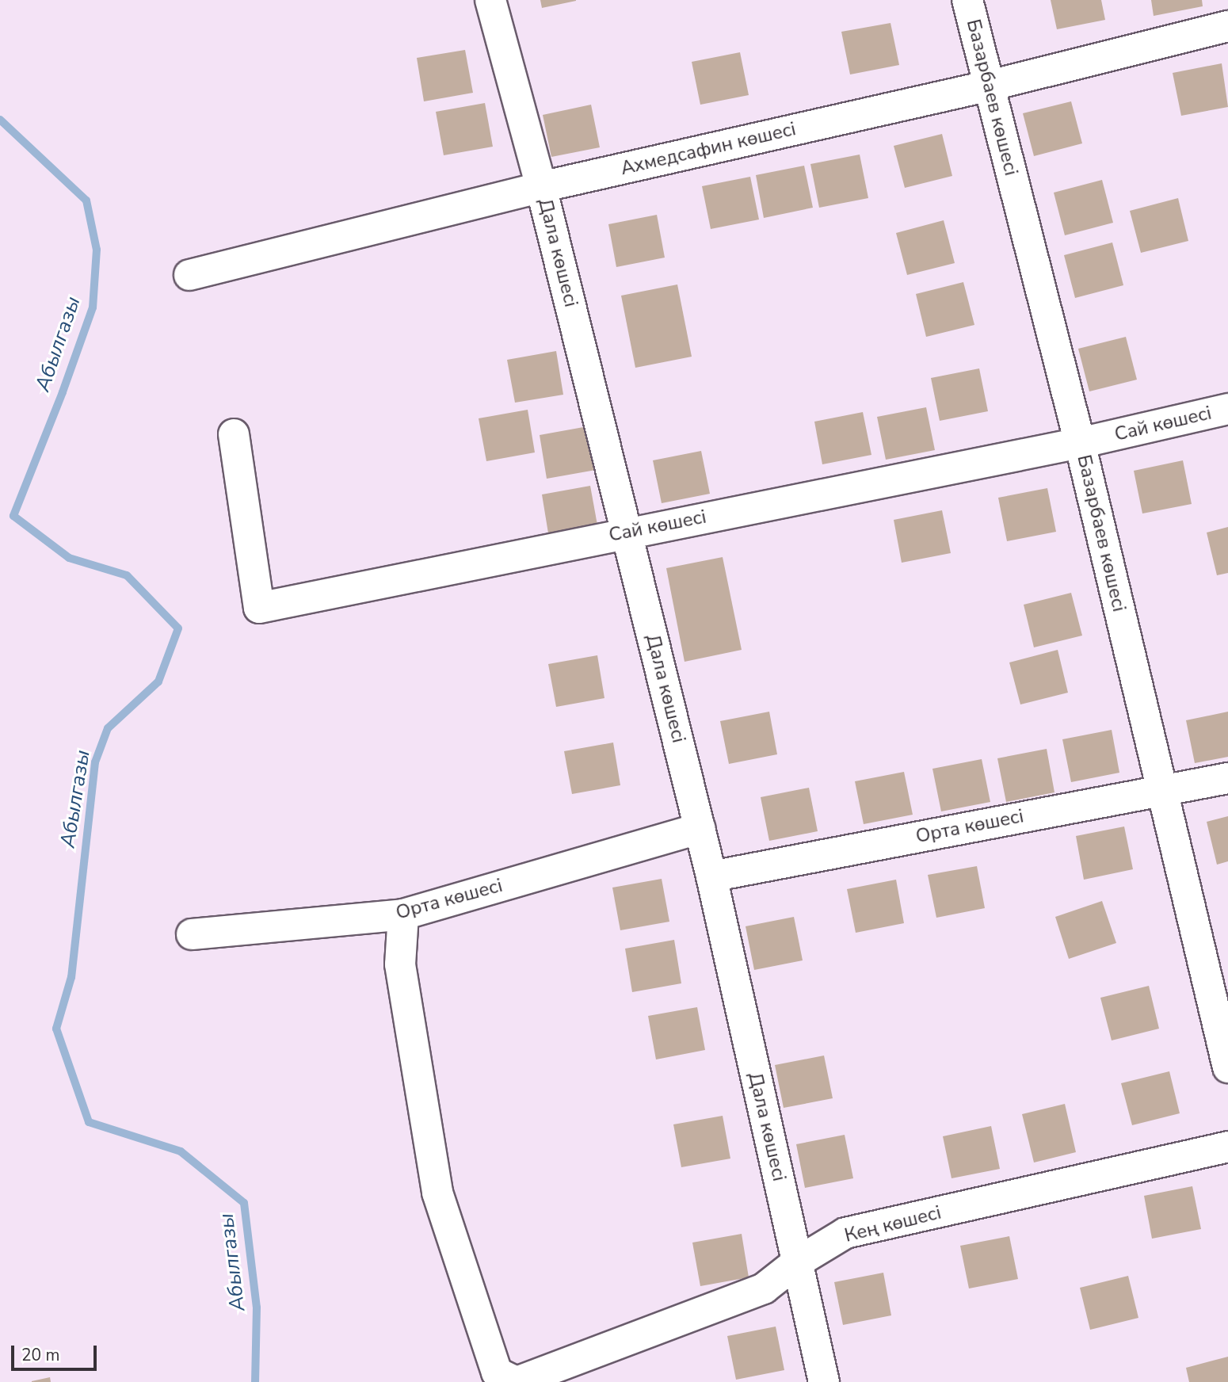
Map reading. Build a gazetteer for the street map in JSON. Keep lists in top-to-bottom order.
{
  "streets": {
    "street": [
      "Базарбаев көшесі",
      "Ахмедсафин көшесі",
      "Дала көшесі",
      "Сай көшесі",
      "Орта көшесі",
      "Кең көшесі"
    ]
  },
  "crossings": [
    ["Базарбаев көшесі", "Ахмедсафин көшесі"],
    ["Базарбаев көшесі", "Сай көшесі"],
    ["Базарбаев көшесі", "Орта көшесі"],
    ["Ахмедсафин көшесі", "Дала көшесі"],
    ["Дала көшесі", "Сай көшесі"],
    ["Дала көшесі", "Орта көшесі"],
    ["Дала көшесі", "Кең көшесі"]
  ],
  "water": ["Абылгазы"],
  "scale_bar": "20 m"
}
